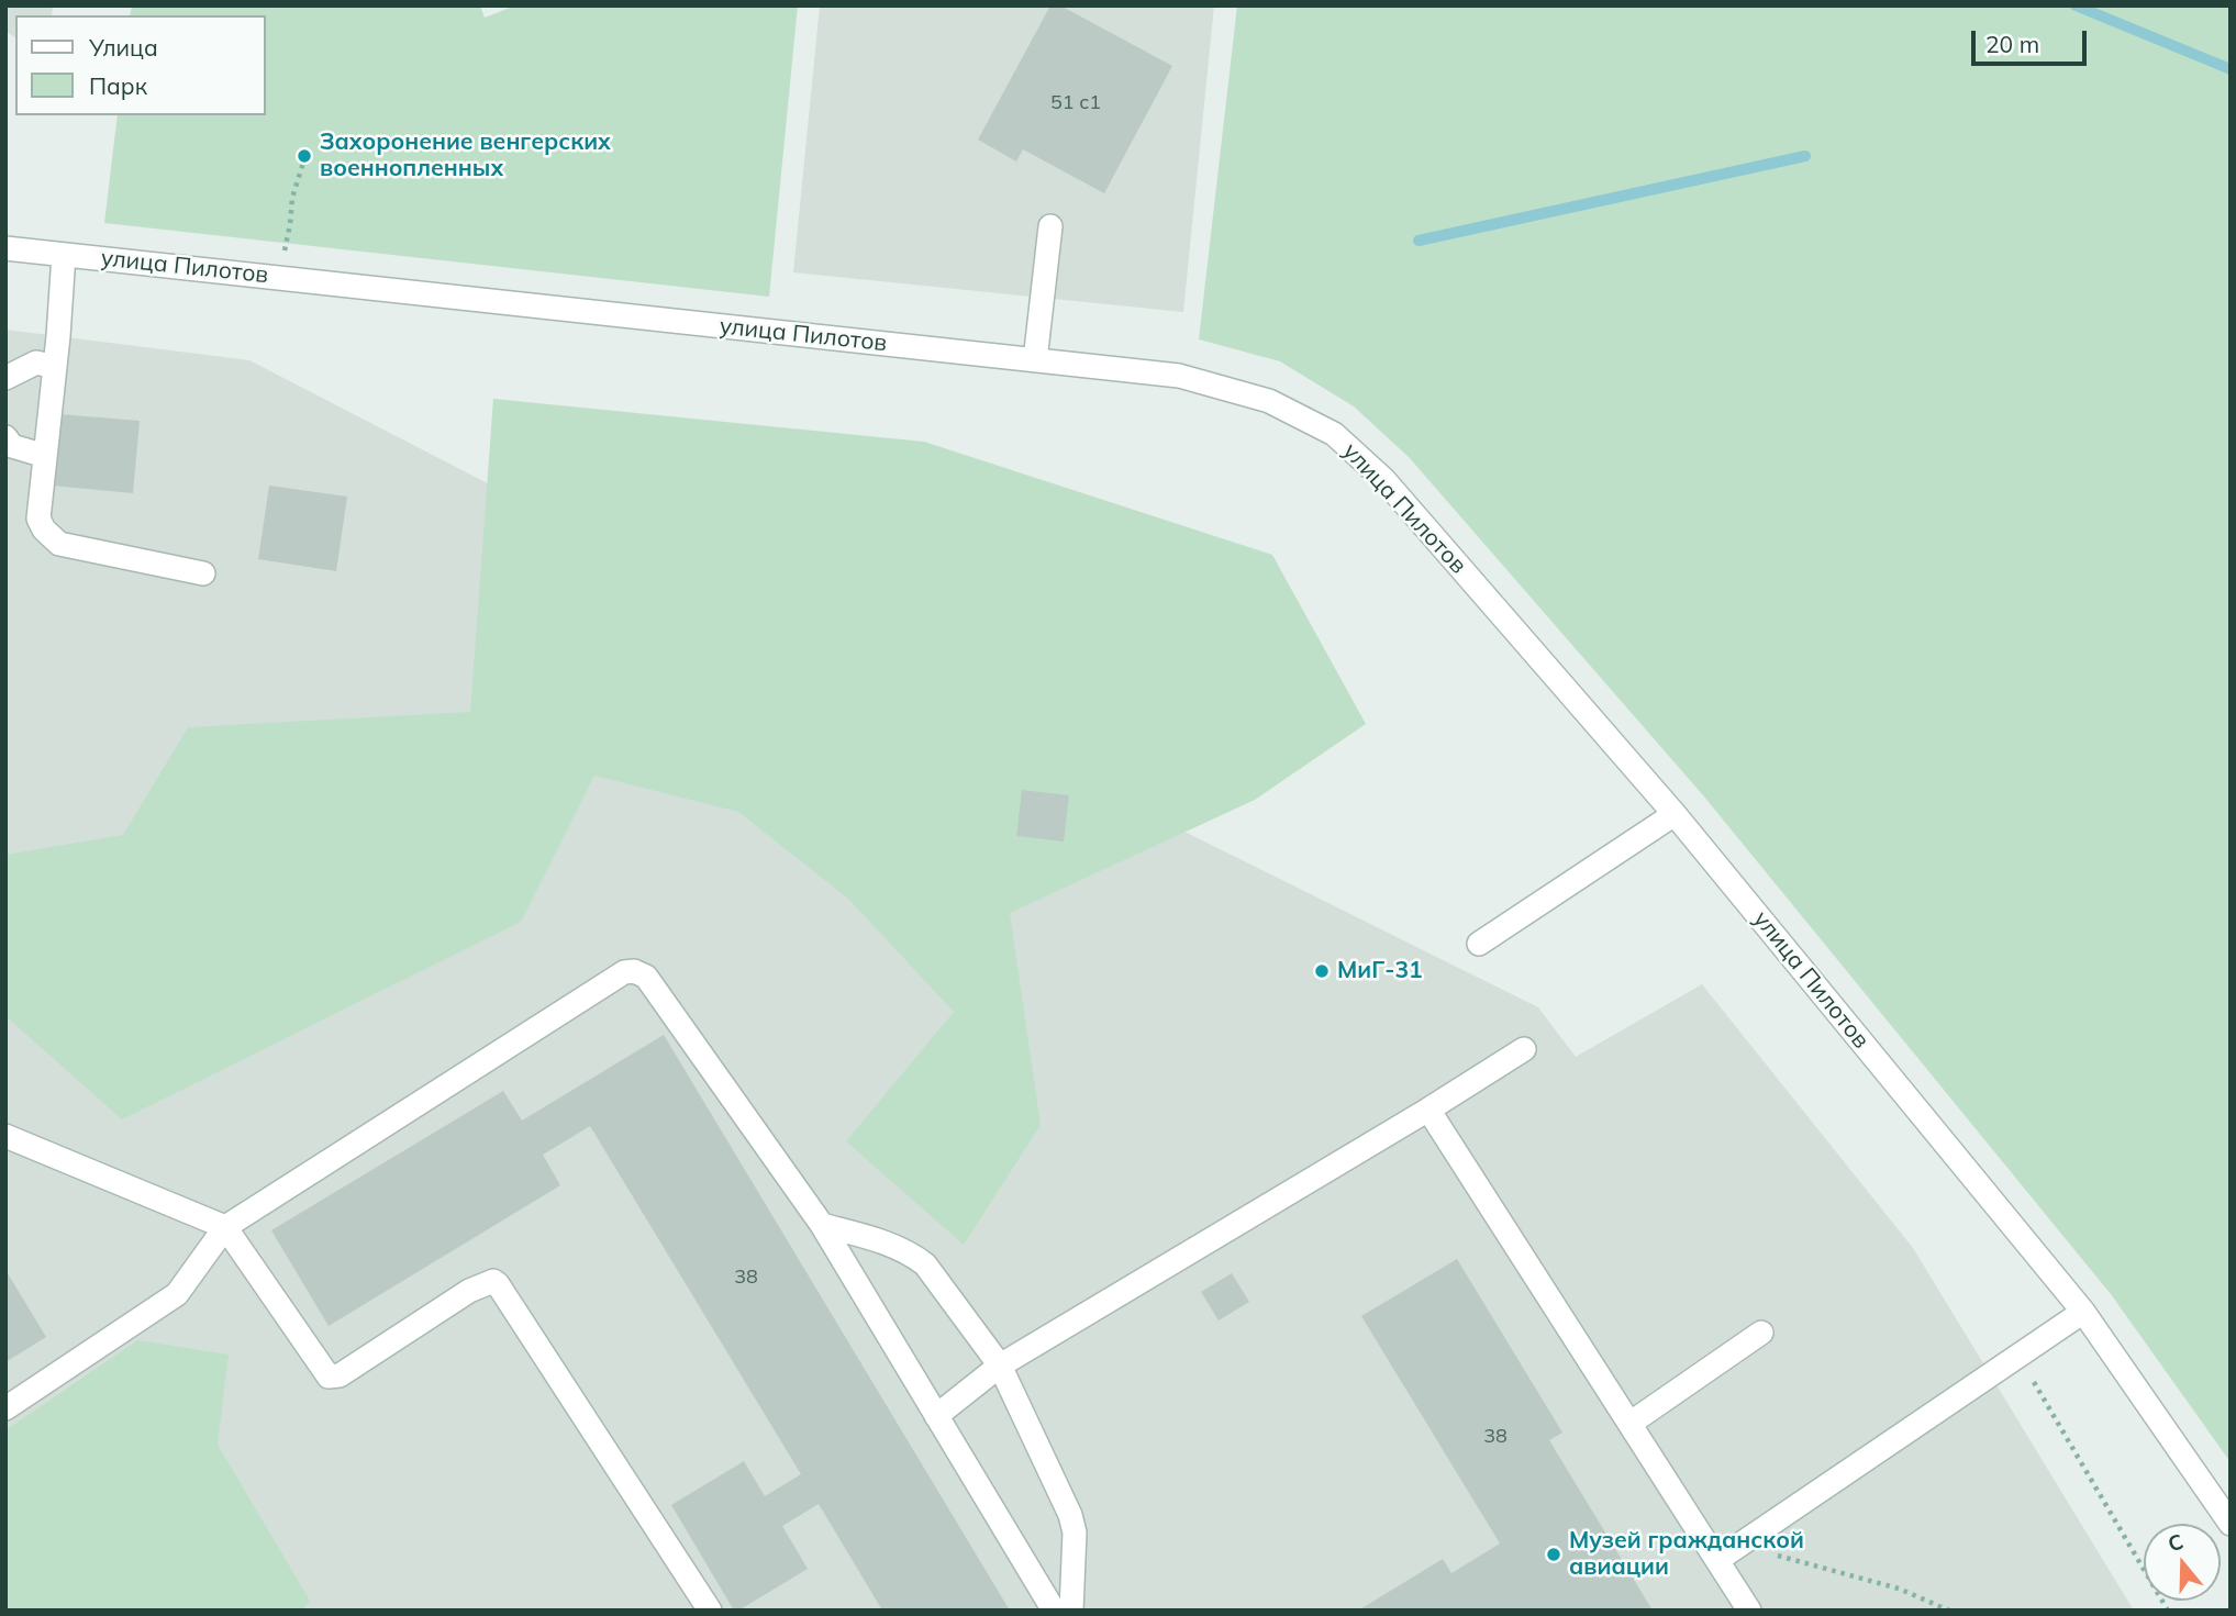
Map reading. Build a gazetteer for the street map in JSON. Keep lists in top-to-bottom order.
{
  "streets": {
    "street": ["улица Пилотов"]
  },
  "places": ["Захоронение венгерских военнопленных", "МиГ-31", "Музей гражданской авиации"],
  "house_numbers": ["51 с1", "38", "38"],
  "legend": ["Улица", "Парк"],
  "scale_bar": "20 m",
  "north": "top"
}
